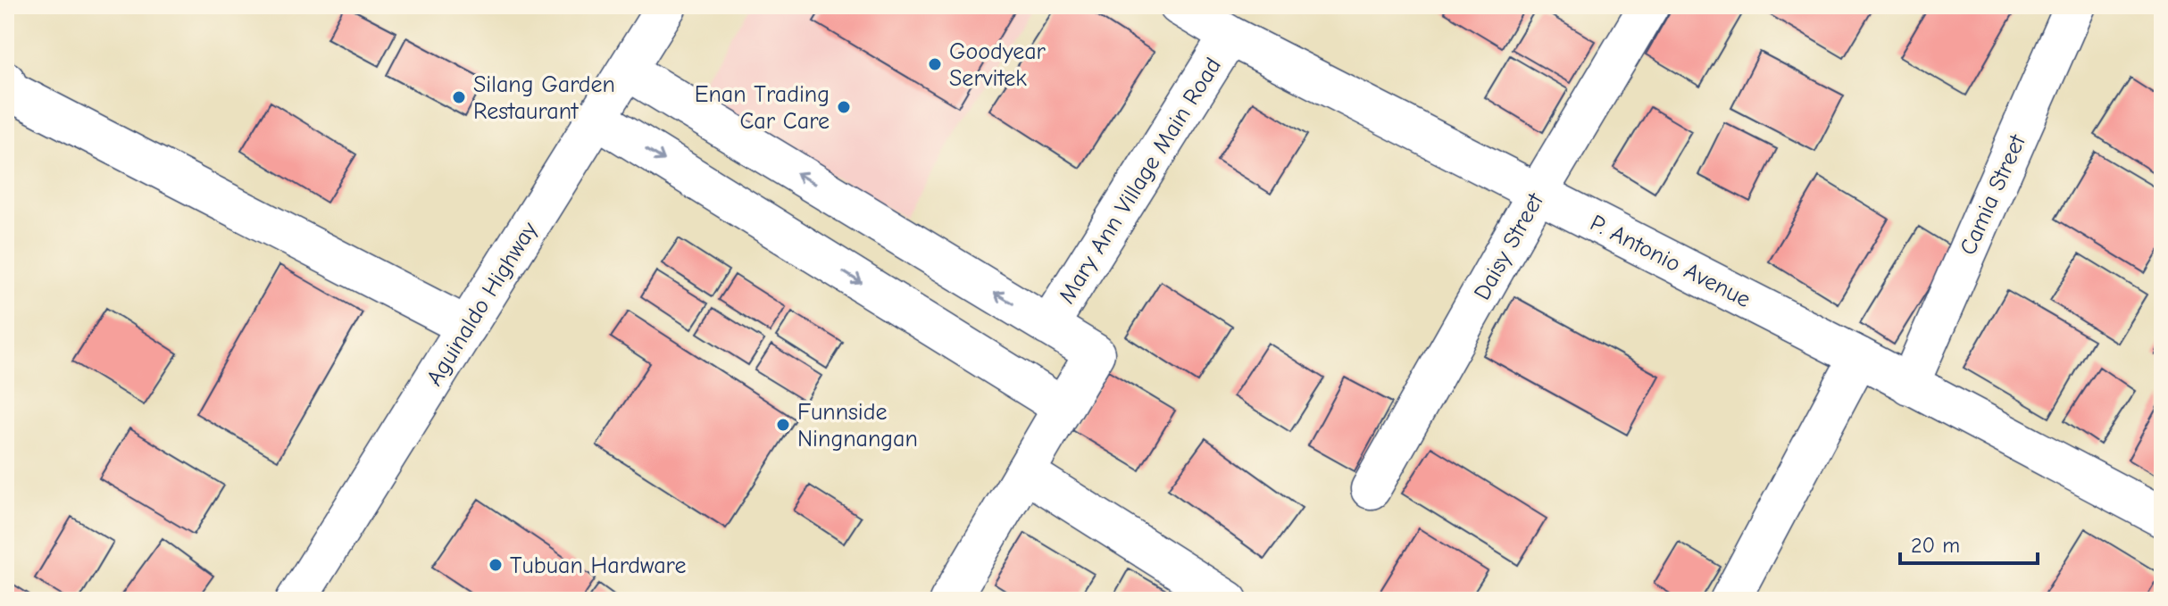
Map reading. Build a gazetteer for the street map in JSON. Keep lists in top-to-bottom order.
{
  "streets": {
    "street": [
      "Mary Ann Village Main Road",
      "Camia Street",
      "Daisy Street",
      "P. Antonio Avenue",
      "Aguinaldo Highway"
    ]
  },
  "crossings": [
    ["Mary Ann Village Main Road", "P. Antonio Avenue"],
    ["Camia Street", "P. Antonio Avenue"],
    ["Daisy Street", "P. Antonio Avenue"]
  ],
  "places": [
    "Goodyear Servitek",
    "Silang Garden Restaurant",
    "Enan Trading Car Care",
    "Funnside Ningnangan",
    "Tubuan Hardware"
  ],
  "scale_bar": "20 m"
}
